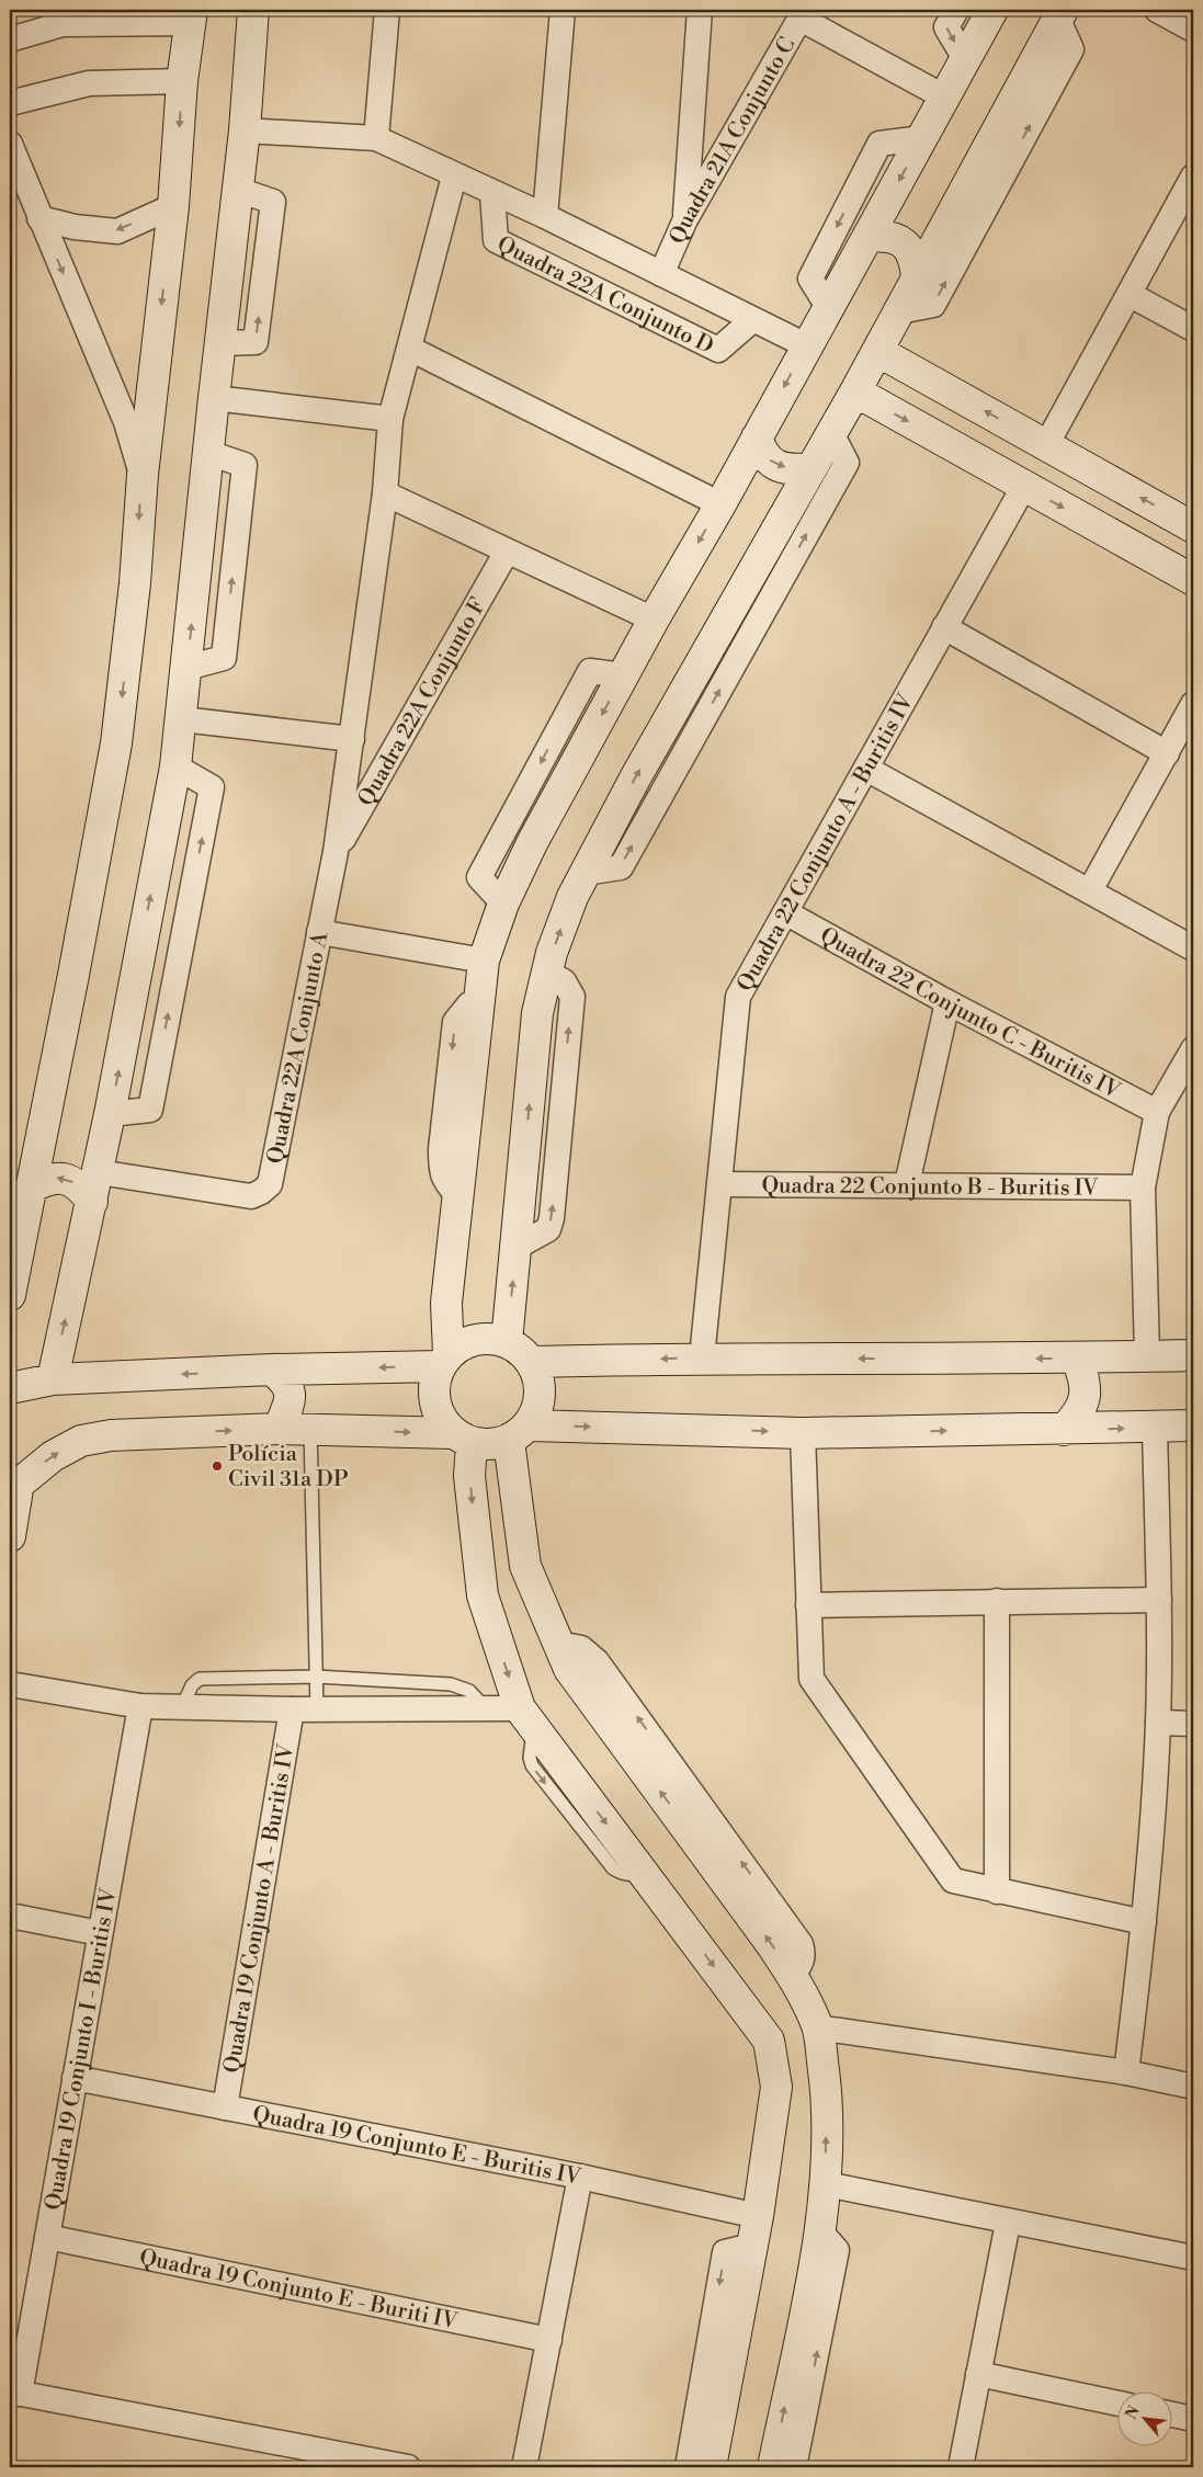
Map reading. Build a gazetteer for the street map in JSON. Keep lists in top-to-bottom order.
{
  "streets": {
    "street": [
      "Quadra 21A Conjunto C",
      "Quadra 22A Conjunto D",
      "Quadra 22A Conjunto F",
      "Quadra 22 Conjunto A - Buritis IV",
      "Quadra 22 Conjunto C - Buritis IV",
      "Quadra 22A Conjunto A",
      "Quadra 22 Conjunto B - Buritis IV",
      "Quadra 19 Conjunto A - Buritis IV",
      "Quadra 19 Conjunto I - Buritis IV",
      "Quadra 19 Conjunto E - Buritis IV",
      "Quadra 19 Conjunto E - Buriti IV"
    ]
  },
  "crossings": [
    ["Quadra 22A Conjunto F", "Quadra 22A Conjunto A"],
    ["Quadra 22 Conjunto A - Buritis IV", "Quadra 22 Conjunto C - Buritis IV"],
    ["Quadra 22 Conjunto A - Buritis IV", "Quadra 22 Conjunto B - Buritis IV"],
    ["Quadra 19 Conjunto A - Buritis IV", "Quadra 19 Conjunto E - Buritis IV"],
    ["Quadra 19 Conjunto I - Buritis IV", "Quadra 19 Conjunto E - Buritis IV"],
    ["Quadra 19 Conjunto I - Buritis IV", "Quadra 19 Conjunto E - Buriti IV"]
  ],
  "places": ["Polícia Civil 31a DP"],
  "north": "top left"
}
